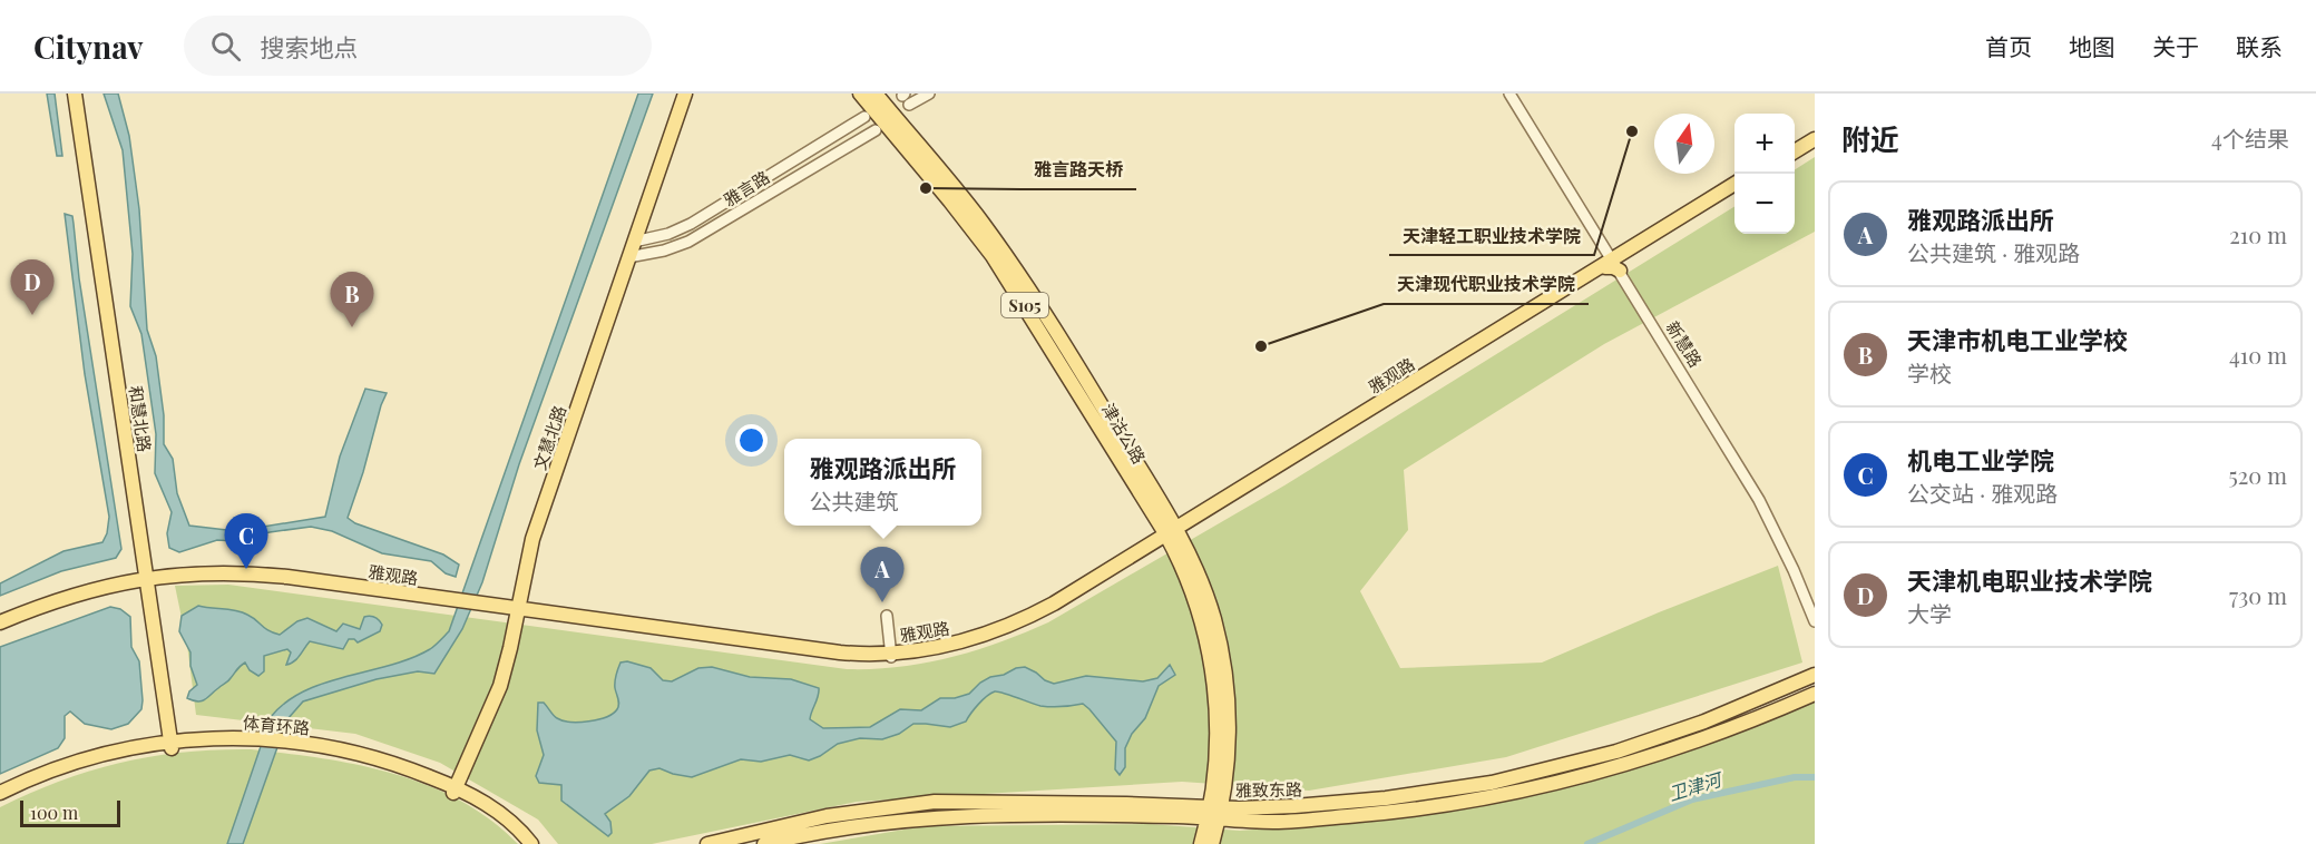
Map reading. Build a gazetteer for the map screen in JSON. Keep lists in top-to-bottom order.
{
  "streets": {
    "main road": [
      "S105",
      "雅观路",
      "和慧北路",
      "津沽公路",
      "文慧北路",
      "体育环路",
      "雅致东路"
    ],
    "street": ["雅言路", "新慧路"]
  },
  "crossings": [
    ["雅言路", "文慧北路"],
    ["新慧路", "雅观路"],
    ["雅观路", "和慧北路"],
    ["雅观路", "津沽公路"],
    ["雅观路", "文慧北路"],
    ["和慧北路", "体育环路"],
    ["津沽公路", "雅致东路"],
    ["文慧北路", "体育环路"]
  ],
  "water": ["卫津河"],
  "places": ["天津轻工职业技术学院", "雅言路天桥", "天津现代职业技术学院"],
  "scale_bar": "100 m",
  "north": "top",
  "page": {
    "header": "Citynav",
    "search": "搜索地点",
    "nav": [
      "首页",
      "地图",
      "关于",
      "联系"
    ],
    "heading": ["附近", "4个结果"],
    "map_buttons": ["+", "−"],
    "list": [
      {
        "mark": "A",
        "name": "雅观路派出所",
        "note": "公共建筑 · 雅观路",
        "value": "210 m"
      },
      {
        "mark": "B",
        "name": "天津市机电工业学校",
        "note": "学校",
        "value": "410 m"
      },
      {
        "mark": "C",
        "name": "机电工业学院",
        "note": "公交站 · 雅观路",
        "value": "520 m"
      },
      {
        "mark": "D",
        "name": "天津机电职业技术学院",
        "note": "大学",
        "value": "730 m"
      }
    ],
    "pins": [
      "D",
      "B",
      "C",
      "A"
    ],
    "popup": ["雅观路派出所", "公共建筑"],
    "scale": "100 m"
  }
}
